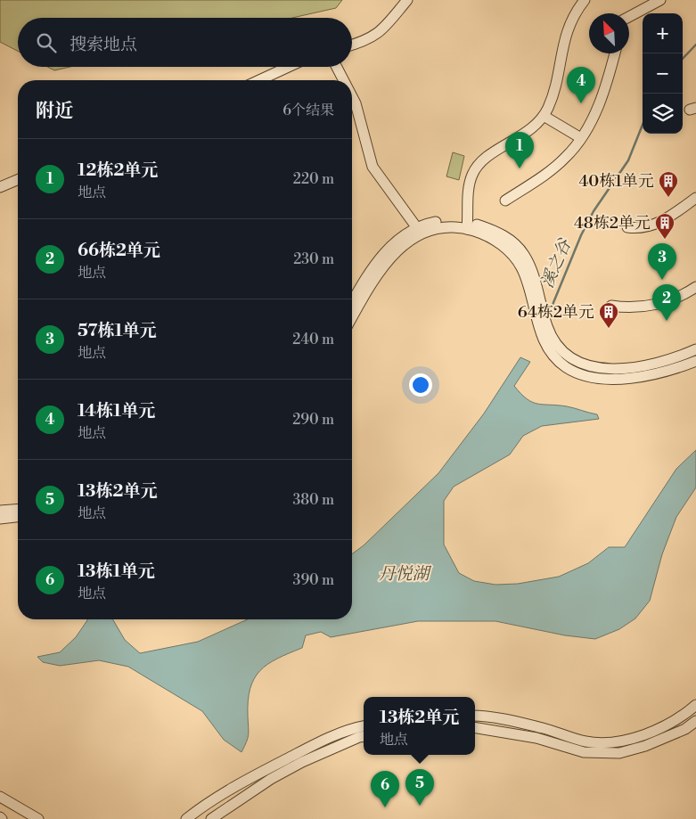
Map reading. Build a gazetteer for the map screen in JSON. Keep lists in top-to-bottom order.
{
  "water": ["溪之谷", "丹悦湖"],
  "places": {
    "building": ["40栋1单元", "48栋2单元", "64栋2单元"]
  },
  "north": "top left",
  "page": {
    "map_buttons": ["+", "−"],
    "search": "搜索地点",
    "pins": [
      "4",
      "1",
      "3",
      "2",
      "5",
      "6"
    ],
    "heading": ["附近", "6个结果"],
    "list": [
      {
        "mark": "1",
        "name": "12栋2单元",
        "note": "地点",
        "value": "220 m"
      },
      {
        "mark": "2",
        "name": "66栋2单元",
        "note": "地点",
        "value": "230 m"
      },
      {
        "mark": "3",
        "name": "57栋1单元",
        "note": "地点",
        "value": "240 m"
      },
      {
        "mark": "4",
        "name": "14栋1单元",
        "note": "地点",
        "value": "290 m"
      },
      {
        "mark": "5",
        "name": "13栋2单元",
        "note": "地点",
        "value": "380 m"
      },
      {
        "mark": "6",
        "name": "13栋1单元",
        "note": "地点",
        "value": "390 m"
      }
    ],
    "popup": ["13栋2单元", "地点"]
  }
}
